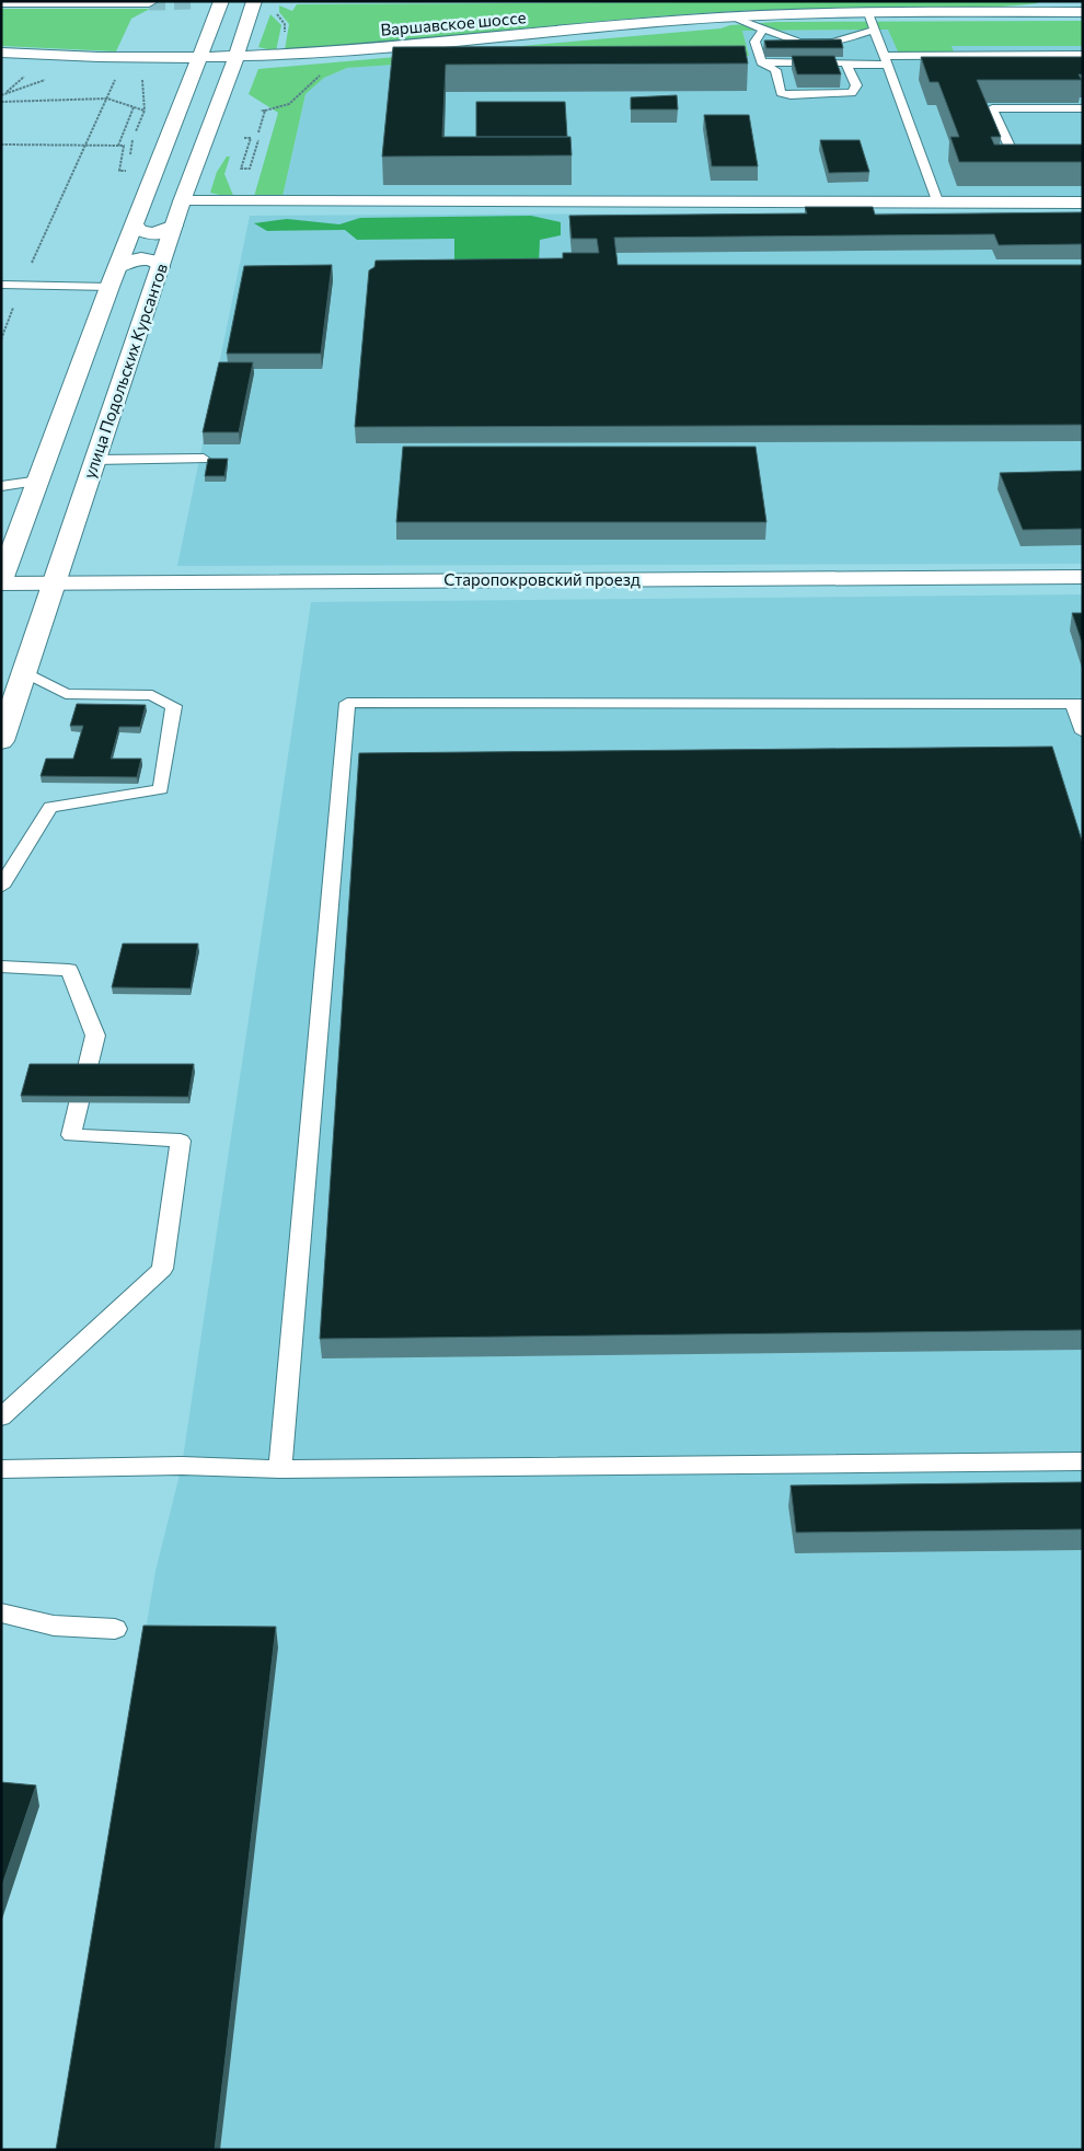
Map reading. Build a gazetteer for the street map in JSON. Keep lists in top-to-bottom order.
{
  "streets": {
    "main road": ["Варшавское шоссе", "улица Подольских Курсантов", "Старопокровский проезд"]
  },
  "crossings": [
    ["Варшавское шоссе", "улица Подольских Курсантов"],
    ["улица Подольских Курсантов", "Старопокровский проезд"]
  ]
}
